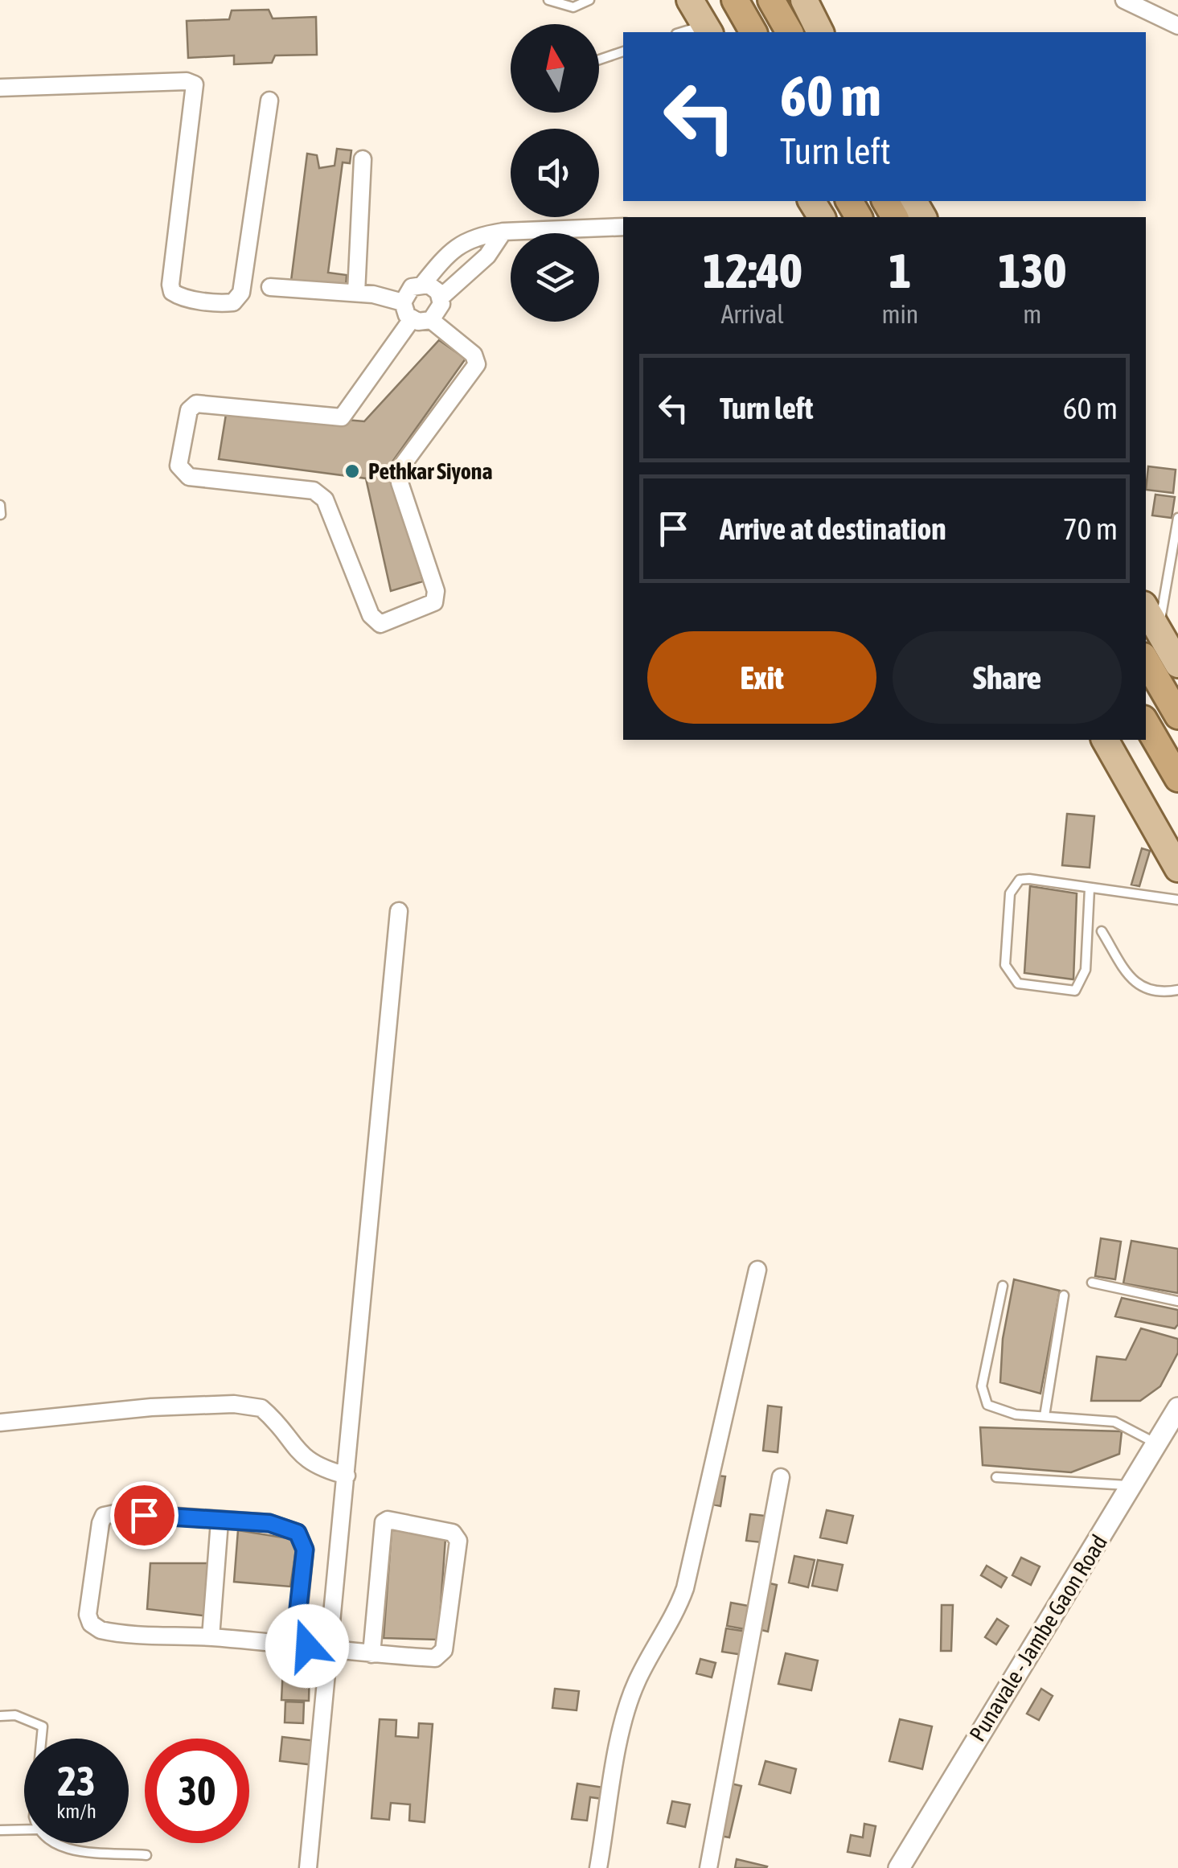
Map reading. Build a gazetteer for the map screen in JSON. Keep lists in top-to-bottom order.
{
  "streets": {
    "street": ["Punavale - Jambe Gaon Road"]
  },
  "places": ["Pethkar Siyona"],
  "north": "top",
  "page": {
    "turn": ["60 m", "Turn left"],
    "eta": [
      "12:40",
      "Arrival",
      "1",
      "min",
      "130",
      "m"
    ],
    "list": [
      {
        "name": "Turn left",
        "value": "60 m"
      },
      {
        "name": "Arrive at destination",
        "value": "70 m"
      }
    ],
    "buttons": ["Exit", "Share"],
    "speed": "23 km/h",
    "limit": "30"
  }
}
